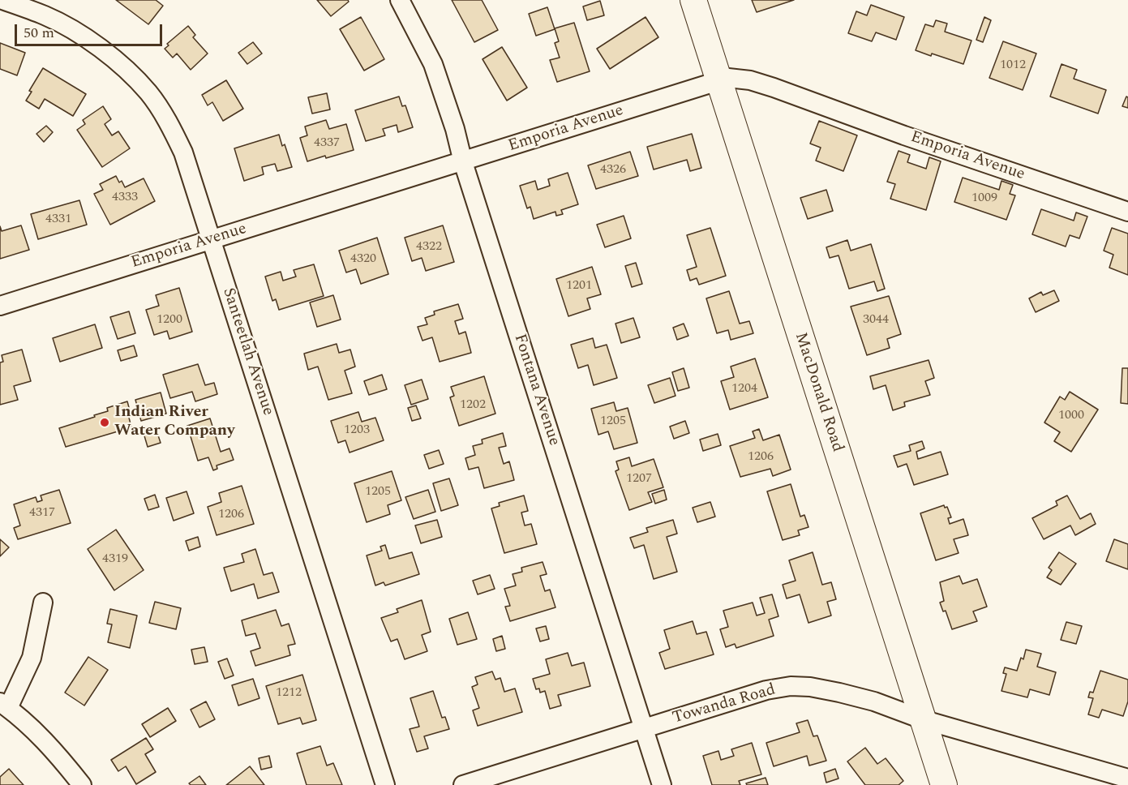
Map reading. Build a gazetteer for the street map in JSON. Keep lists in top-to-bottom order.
{
  "streets": {
    "street": [
      "Emporia Avenue",
      "Santeetlah Avenue",
      "Fontana Avenue",
      "MacDonald Road",
      "Towanda Road"
    ]
  },
  "crossings": [
    ["Emporia Avenue", "Santeetlah Avenue"],
    ["Emporia Avenue", "Fontana Avenue"],
    ["Emporia Avenue", "MacDonald Road"],
    ["Fontana Avenue", "Towanda Road"],
    ["MacDonald Road", "Towanda Road"]
  ],
  "places": ["Indian River Water Company"],
  "house_numbers": [
    "1012",
    "4337",
    "4326",
    "4333",
    "1009",
    "4331",
    "4322",
    "4320",
    "1201",
    "1200",
    "3044",
    "1204",
    "1202",
    "1000",
    "1205",
    "1203",
    "1206",
    "1207",
    "1205",
    "4317",
    "1206",
    "4319",
    "1212"
  ],
  "scale_bar": "50 m"
}
